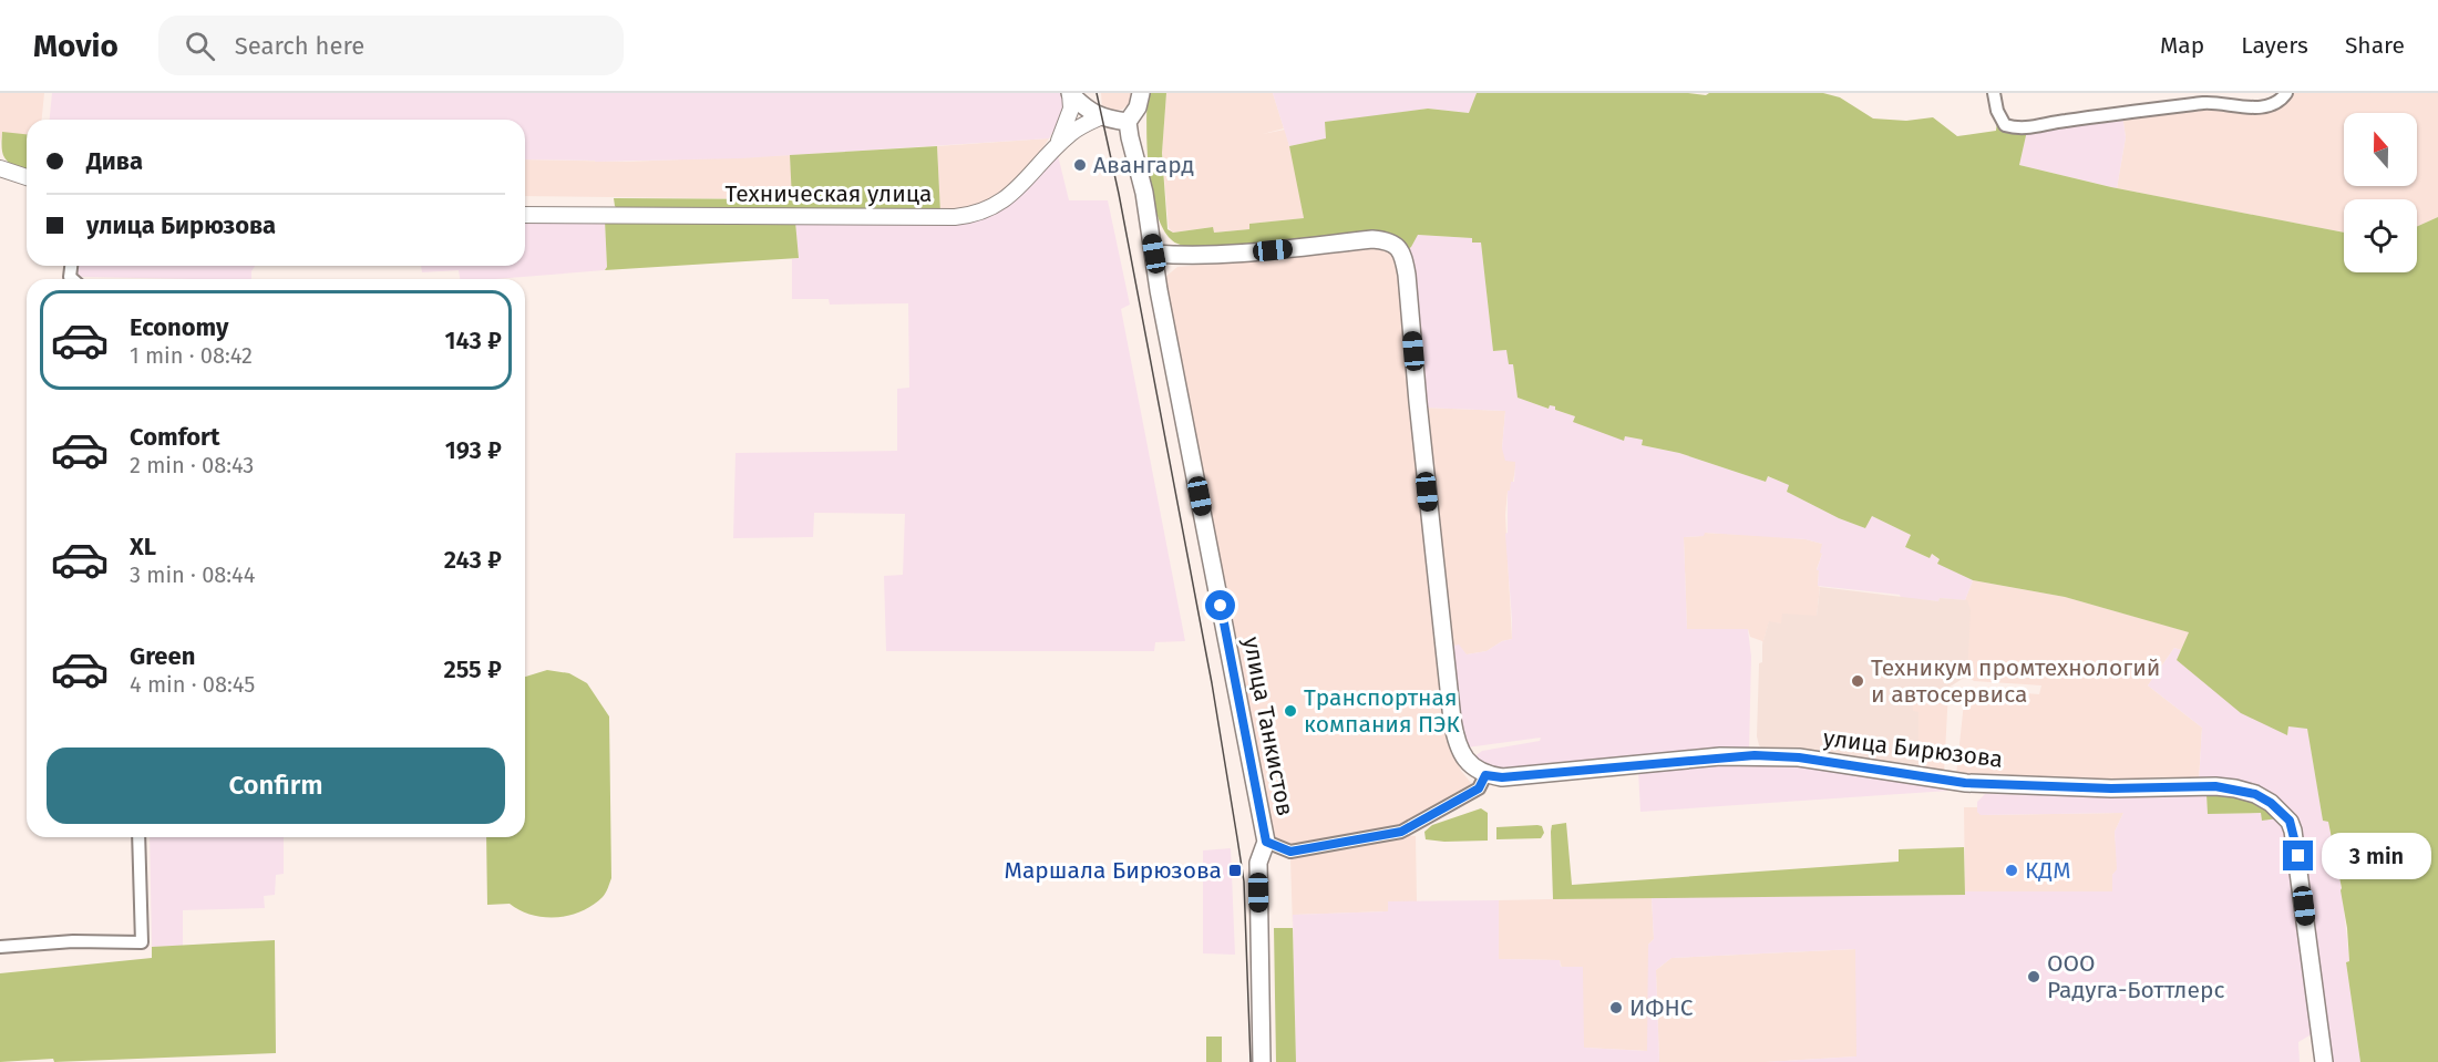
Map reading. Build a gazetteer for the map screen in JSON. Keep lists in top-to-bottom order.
{
  "streets": {
    "main road": ["улица Танкистов", "улица Бирюзова"],
    "street": ["Техническая улица"]
  },
  "places": {
    "other": [
      "Авангард",
      "Техникум промтехнологий и автосервиса",
      "Транспортная компания ПЭК",
      "КДМ",
      "ООО Радуга-Боттлерс",
      "ИФНС"
    ],
    "transit": ["Маршала Бирюзова"]
  },
  "north": "top",
  "page": {
    "header": "Movio",
    "search": "Search here",
    "nav": ["Map", "Layers", "Share"],
    "banner": ["Дива", "улица Бирюзова"],
    "list": [
      {
        "name": "Economy",
        "note": "1 min · 08:42",
        "value": "143 ₽"
      },
      {
        "name": "Comfort",
        "note": "2 min · 08:43",
        "value": "193 ₽"
      },
      {
        "name": "XL",
        "note": "3 min · 08:44",
        "value": "243 ₽"
      },
      {
        "name": "Green",
        "note": "4 min · 08:45",
        "value": "255 ₽"
      }
    ],
    "buttons": "Confirm",
    "bubble": "3 min"
  }
}
